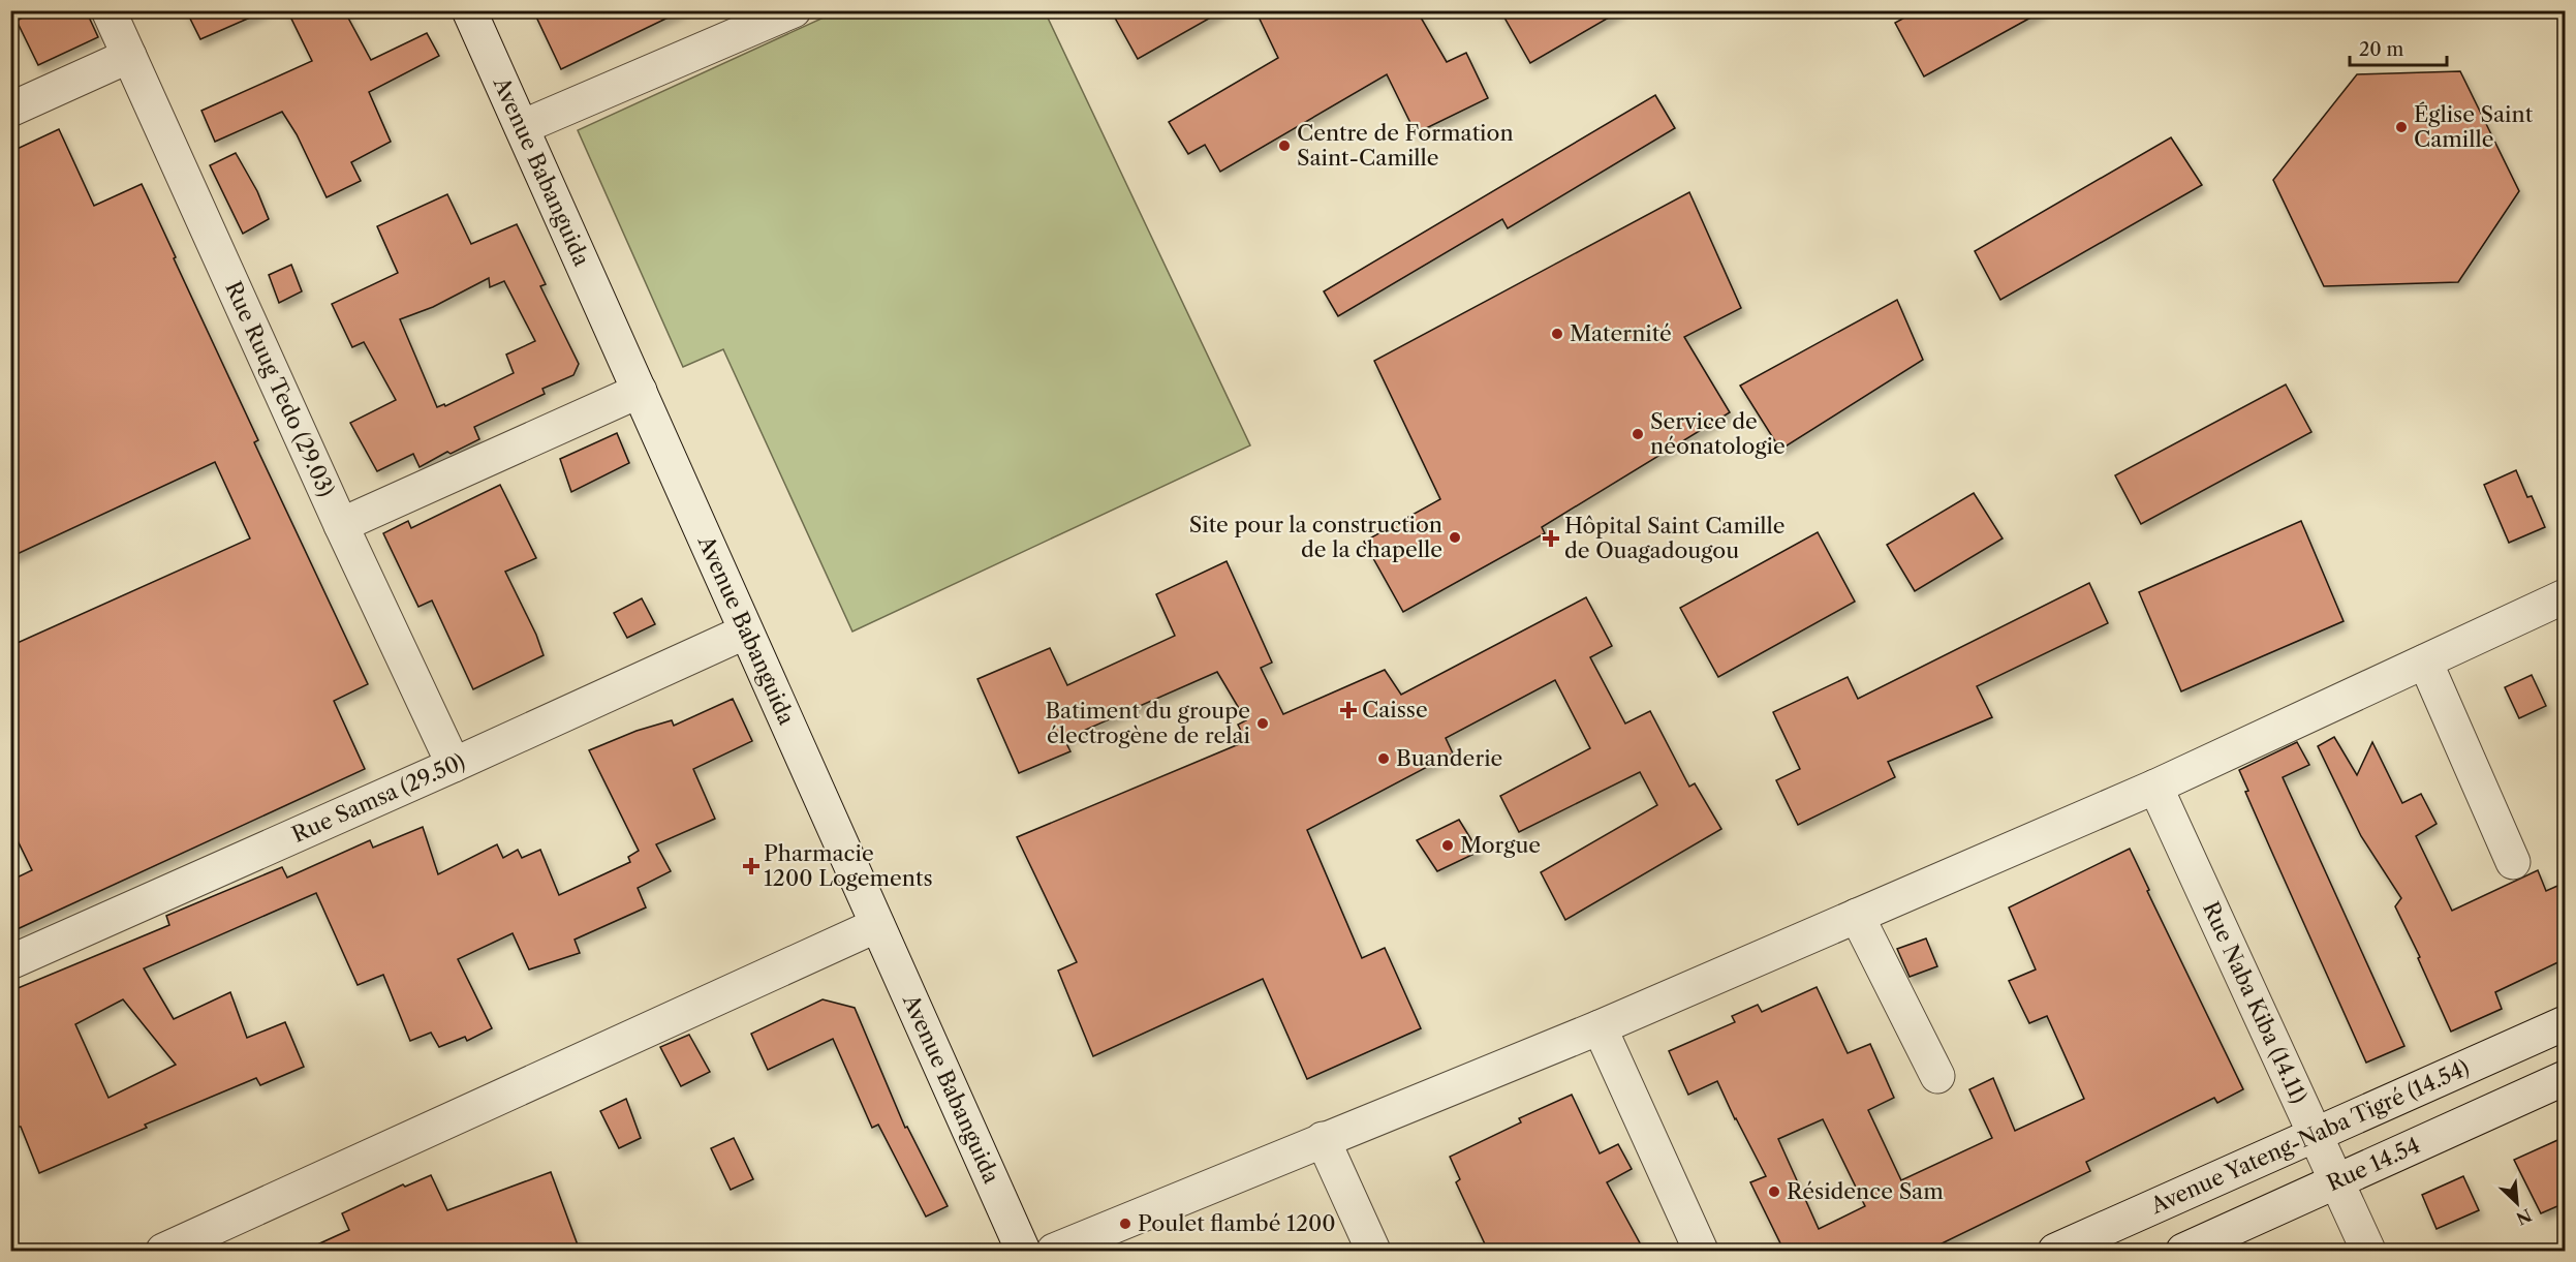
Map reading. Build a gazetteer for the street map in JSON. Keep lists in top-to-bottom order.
{
  "streets": {
    "street": [
      "Avenue Babanguida",
      "Rue Ruug Tedo (29.03)",
      "Rue Samsa (29.50)",
      "Rue Naba Kiba (14.11)",
      "Avenue Yateng-Naba Tigré (14.54)",
      "Rue 14.54"
    ]
  },
  "crossings": [
    ["Avenue Babanguida", "Rue Samsa (29.50)"],
    ["Rue Ruug Tedo (29.03)", "Rue Samsa (29.50)"],
    ["Rue Naba Kiba (14.11)", "Avenue Yateng-Naba Tigré (14.54)"],
    ["Rue Naba Kiba (14.11)", "Rue 14.54"]
  ],
  "places": {
    "other": [
      "Église Saint Camille",
      "Centre de Formation Saint-Camille",
      "Maternité",
      "Service de néonatologie",
      "Site pour la construction de la chapelle",
      "Batiment du groupe électrogène de relai",
      "Buanderie",
      "Morgue",
      "Résidence Sam",
      "Poulet flambé 1200"
    ],
    "health": ["Hôpital Saint Camille de Ouagadougou", "Caisse", "Pharmacie 1200 Logements"]
  },
  "scale_bar": "20 m",
  "north": "bottom right"
}
